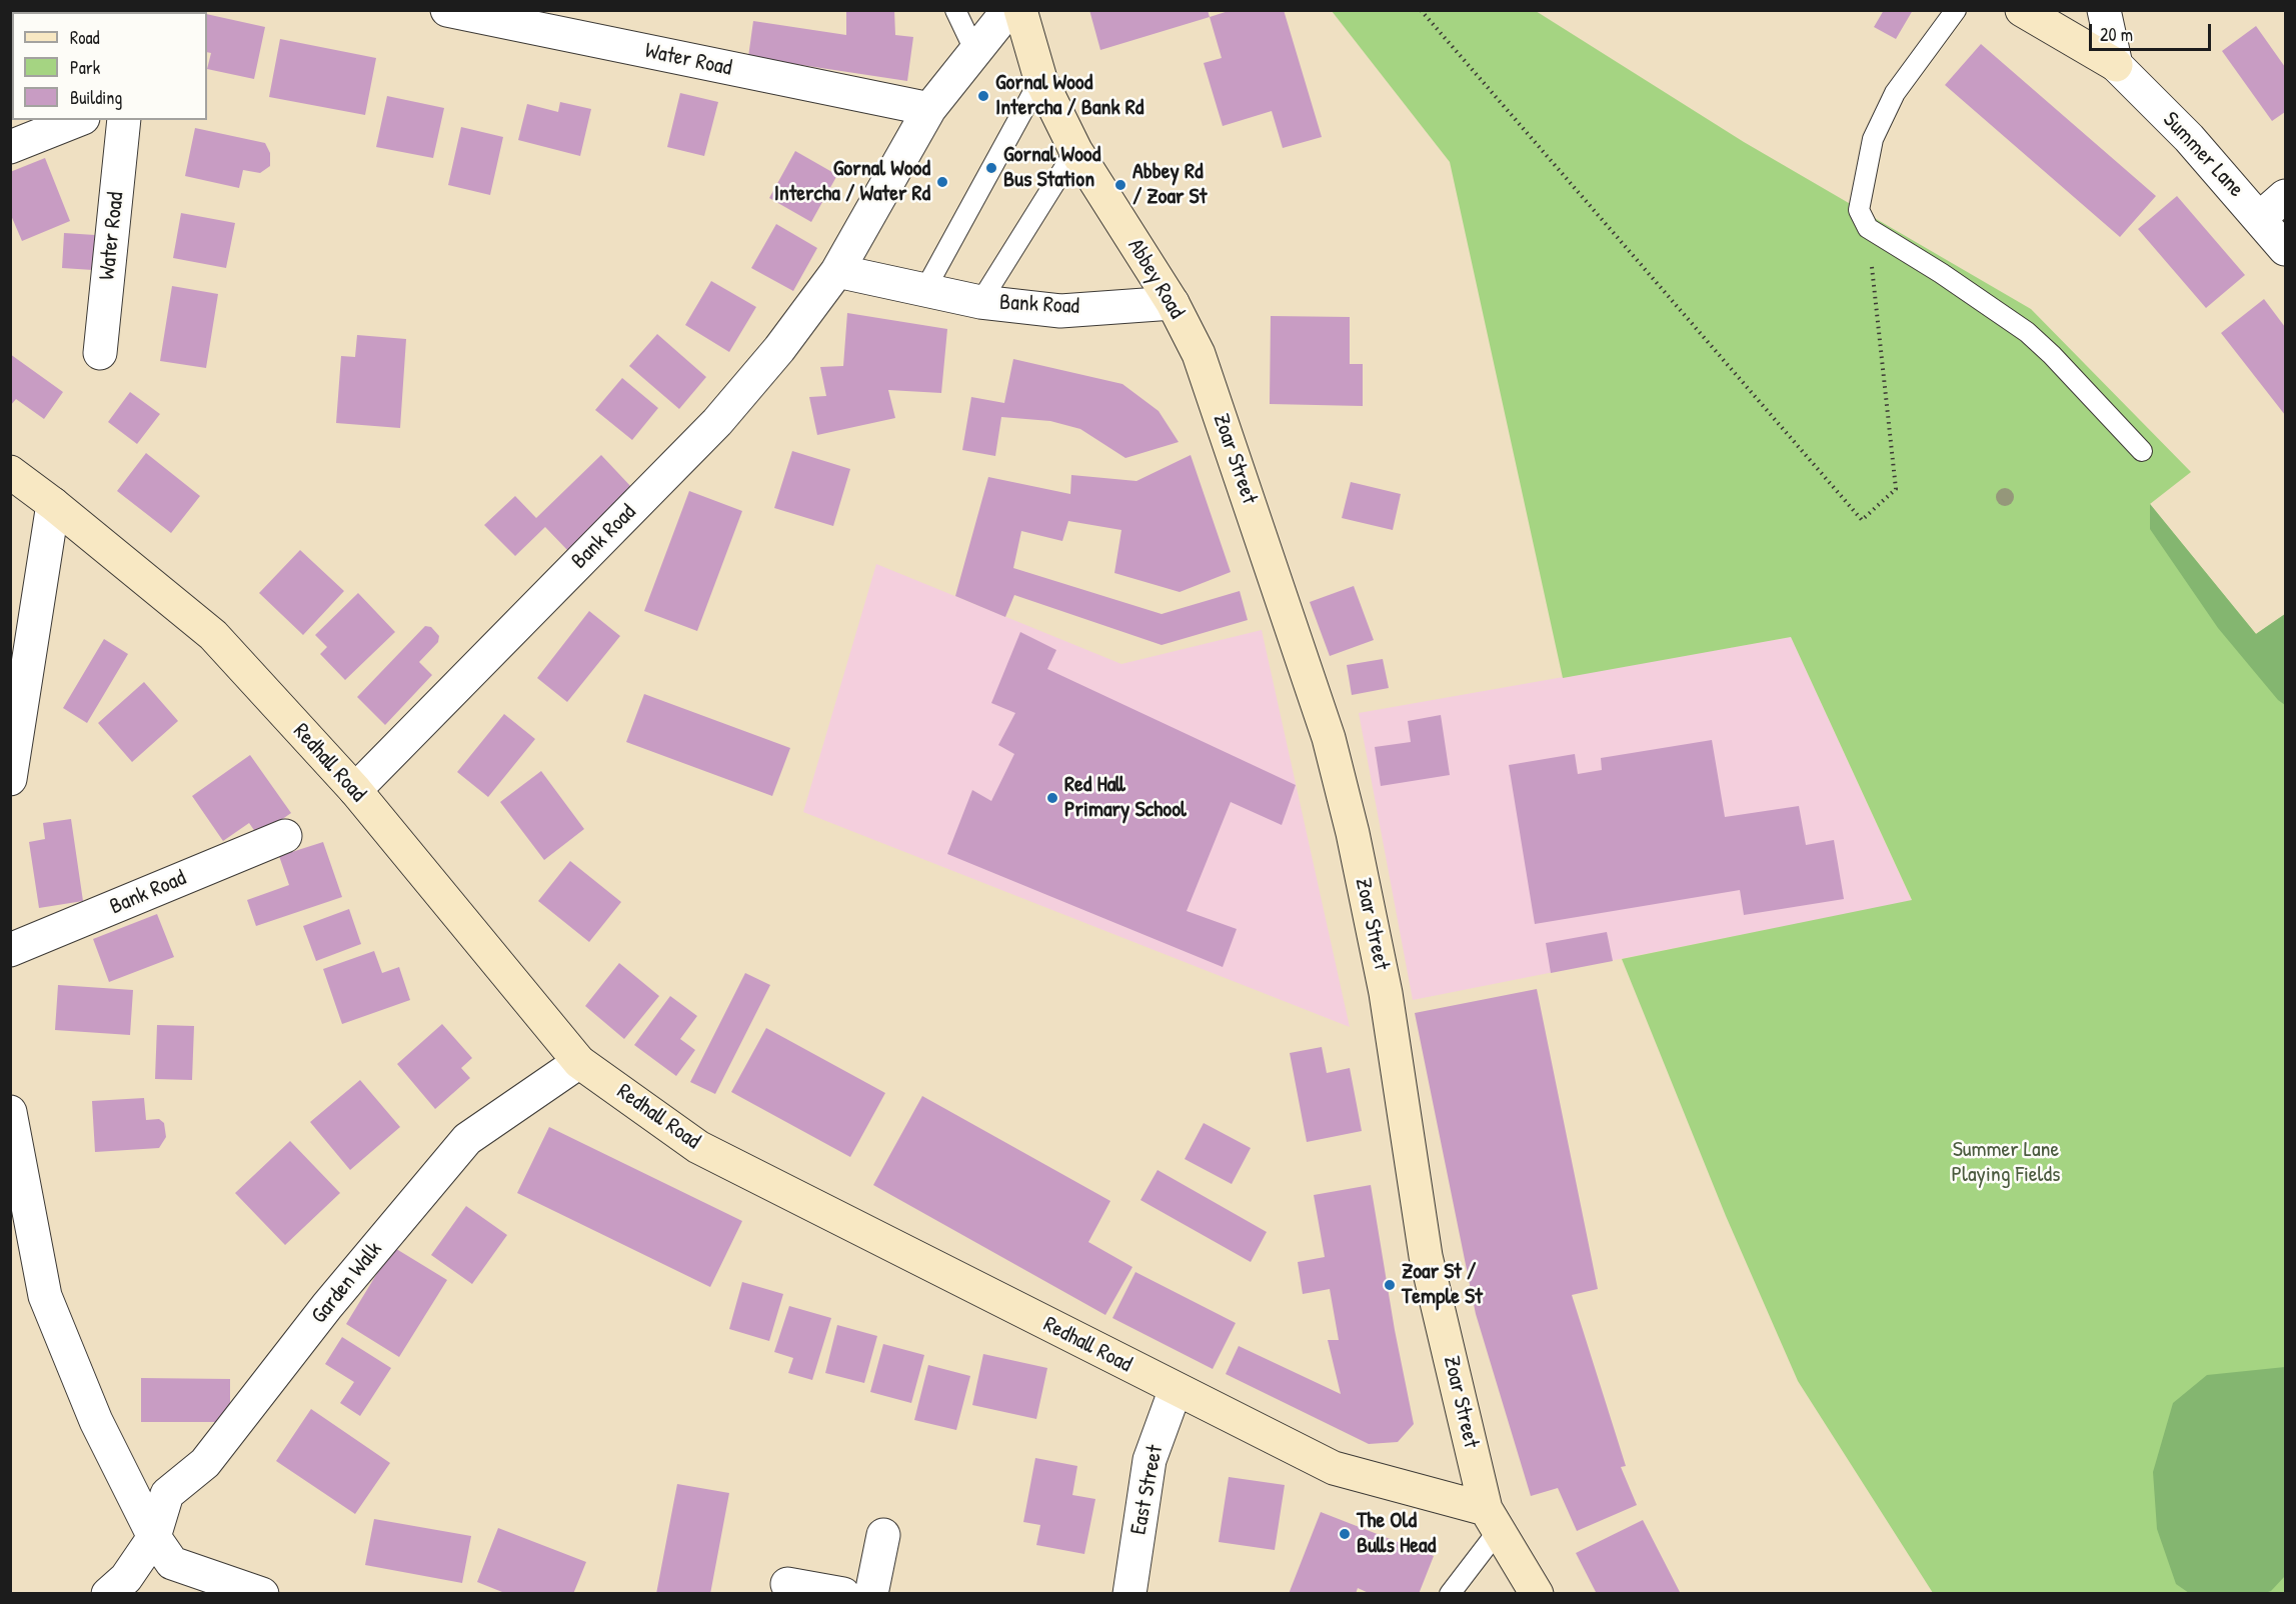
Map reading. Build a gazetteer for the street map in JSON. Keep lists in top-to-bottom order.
{
  "streets": {
    "street": [
      "Water Road",
      "Summer Lane",
      "Abbey Road",
      "Bank Road",
      "Zoar Street",
      "Redhall Road",
      "Garden Walk",
      "East Street"
    ]
  },
  "crossings": [
    ["Water Road", "Bank Road"],
    ["Abbey Road", "Bank Road"],
    ["Abbey Road", "Zoar Street"],
    ["Bank Road", "Redhall Road"],
    ["Zoar Street", "Redhall Road"],
    ["Redhall Road", "Garden Walk"],
    ["Redhall Road", "East Street"]
  ],
  "parks": ["Summer Lane Playing Fields"],
  "places": [
    "Gornal Wood Intercha / Bank Rd",
    "Gornal Wood Bus Station",
    "Gornal Wood Intercha / Water Rd",
    "Abbey Rd / Zoar St",
    "Red Hall Primary School",
    "Zoar St / Temple St",
    "The Old Bulls Head"
  ],
  "legend": ["Road", "Park", "Building"],
  "scale_bar": "20 m"
}
